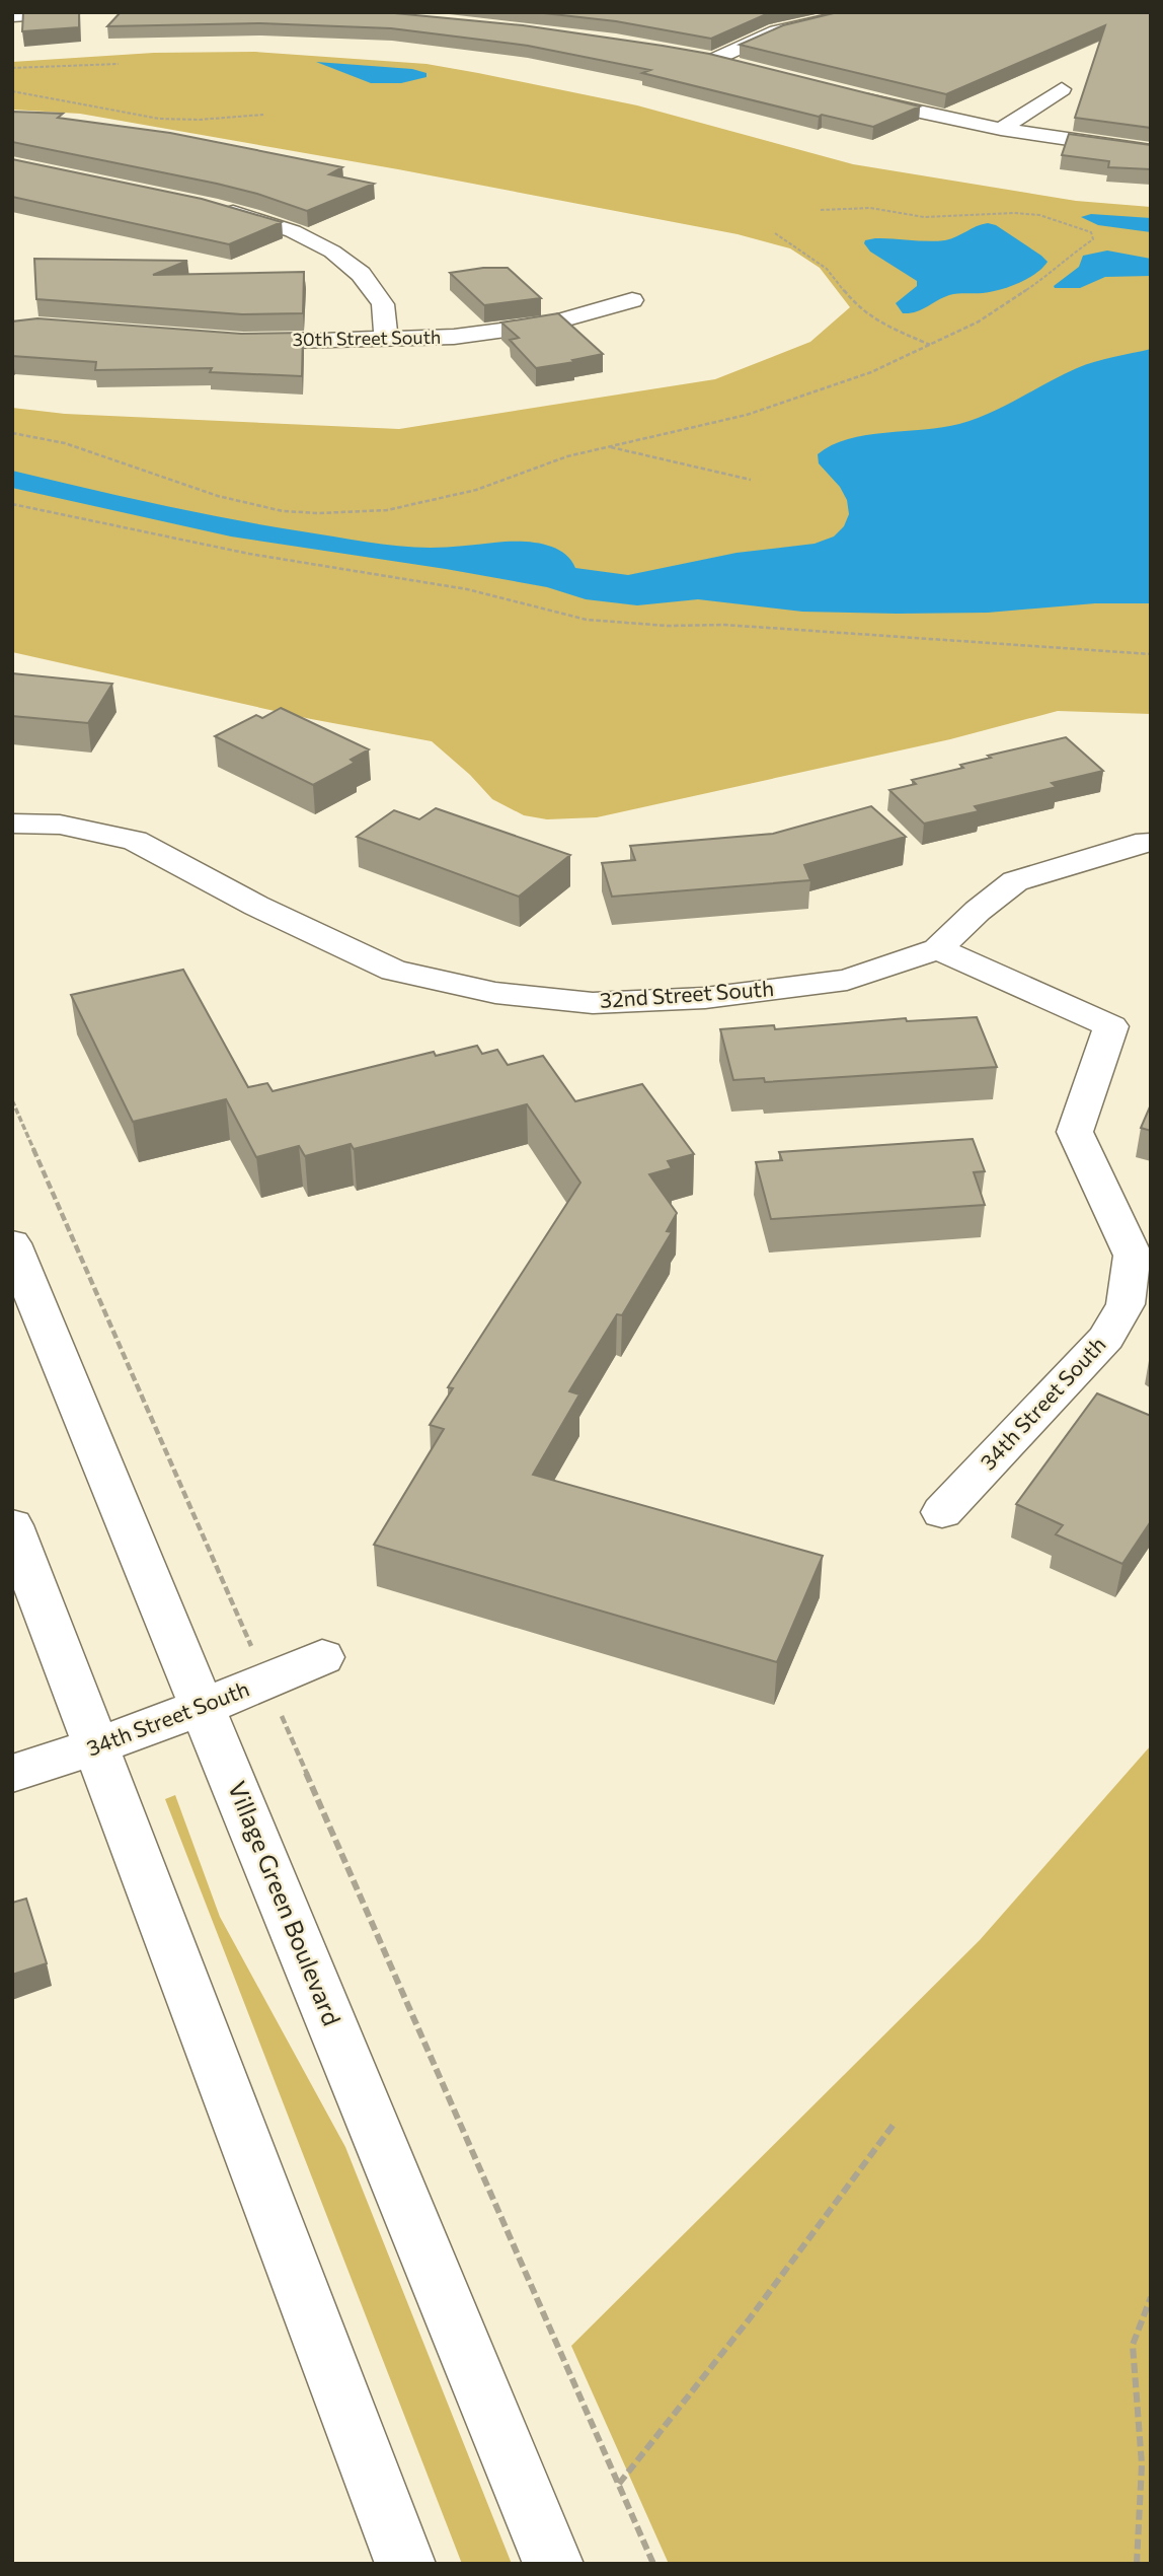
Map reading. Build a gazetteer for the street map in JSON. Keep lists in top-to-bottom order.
{
  "streets": {
    "street": [
      "30th Street South",
      "32nd Street South",
      "34th Street South",
      "Village Green Boulevard"
    ]
  },
  "crossings": [
    ["32nd Street South", "34th Street South"],
    ["34th Street South", "Village Green Boulevard"]
  ]
}
